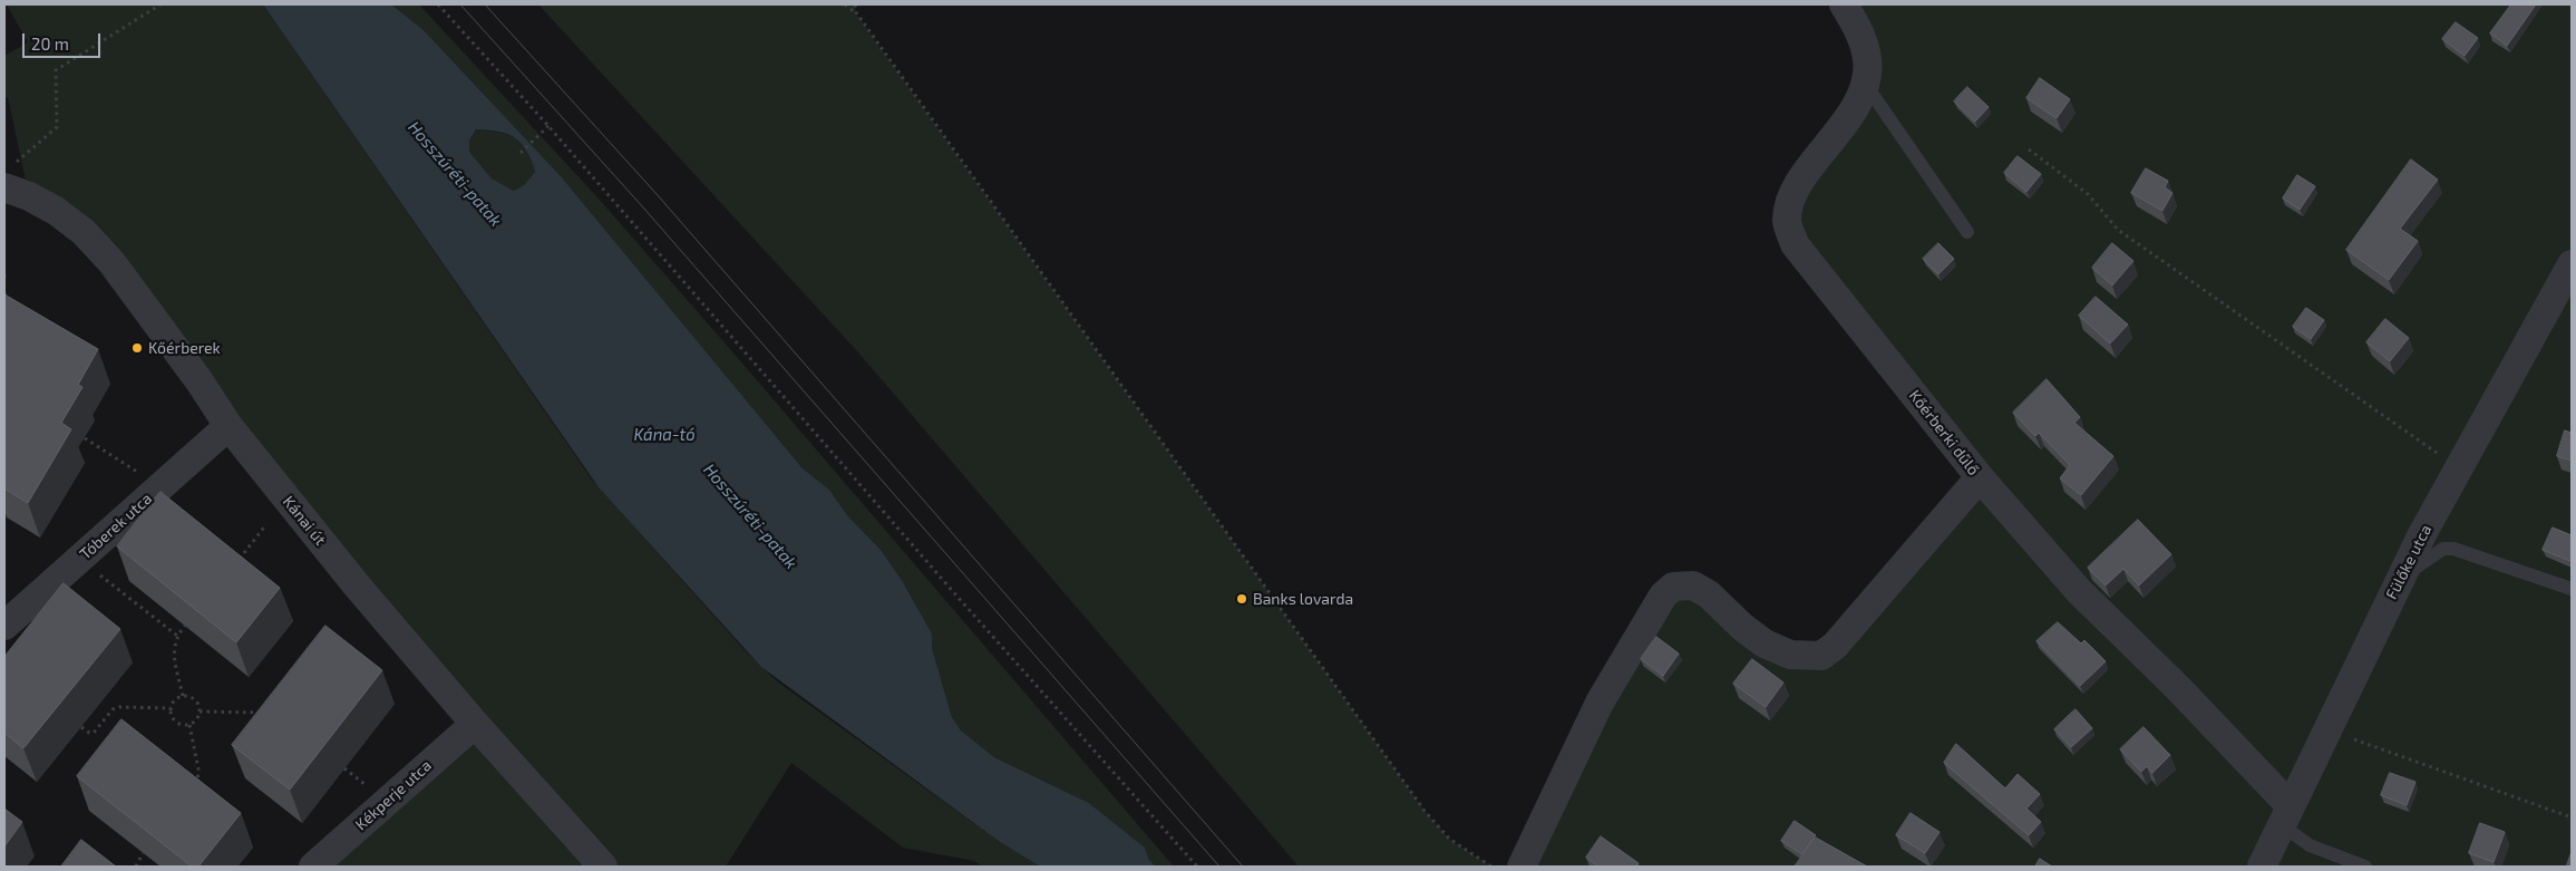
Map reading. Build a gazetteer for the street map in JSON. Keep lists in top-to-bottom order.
{
  "streets": {
    "street": [
      "Kőérberki dűlő",
      "Kánai út",
      "Tóberek utca",
      "Fülőke utca",
      "Kékperje utca"
    ]
  },
  "crossings": [
    ["Kőérberki dűlő", "Fülőke utca"],
    ["Kánai út", "Tóberek utca"],
    ["Kánai út", "Kékperje utca"]
  ],
  "water": ["Hosszúréti-patak", "Kána-tó"],
  "places": ["Kőérberek", "Banks lovarda"],
  "scale_bar": "20 m"
}
